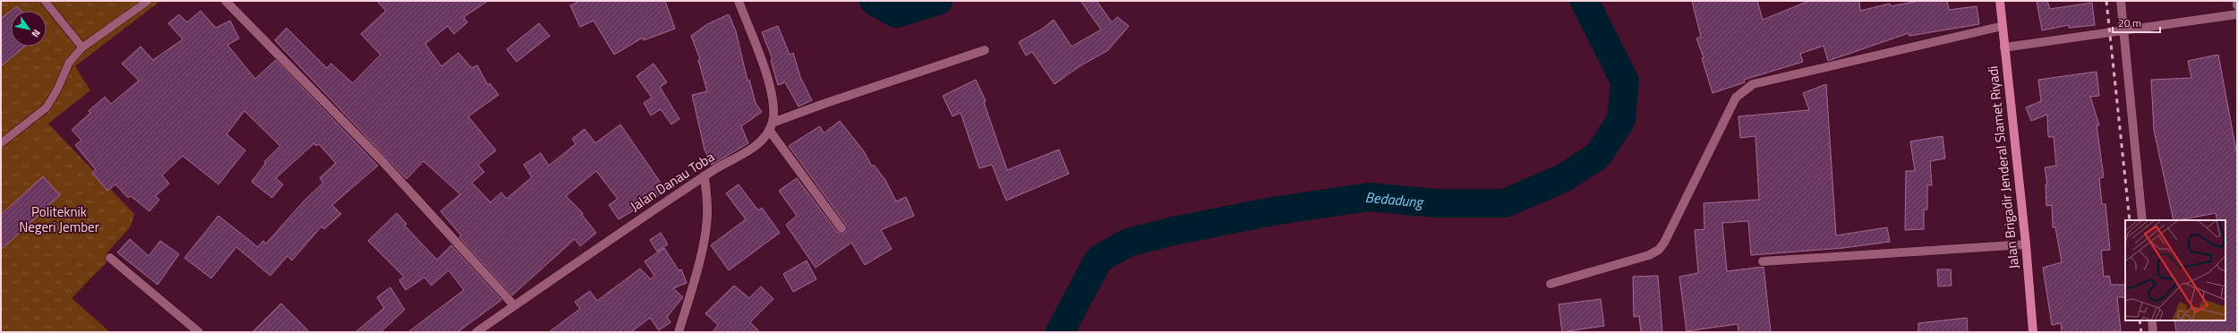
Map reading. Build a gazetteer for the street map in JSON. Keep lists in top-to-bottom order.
{
  "streets": {
    "main road": ["Jalan Brigadir Jenderal Slamet Riyadi"],
    "street": ["Jalan Danau Toba"]
  },
  "water": ["Bedadung"],
  "parks": ["Politeknik Negeri Jember"],
  "scale_bar": "20 m",
  "north": "bottom right"
}
